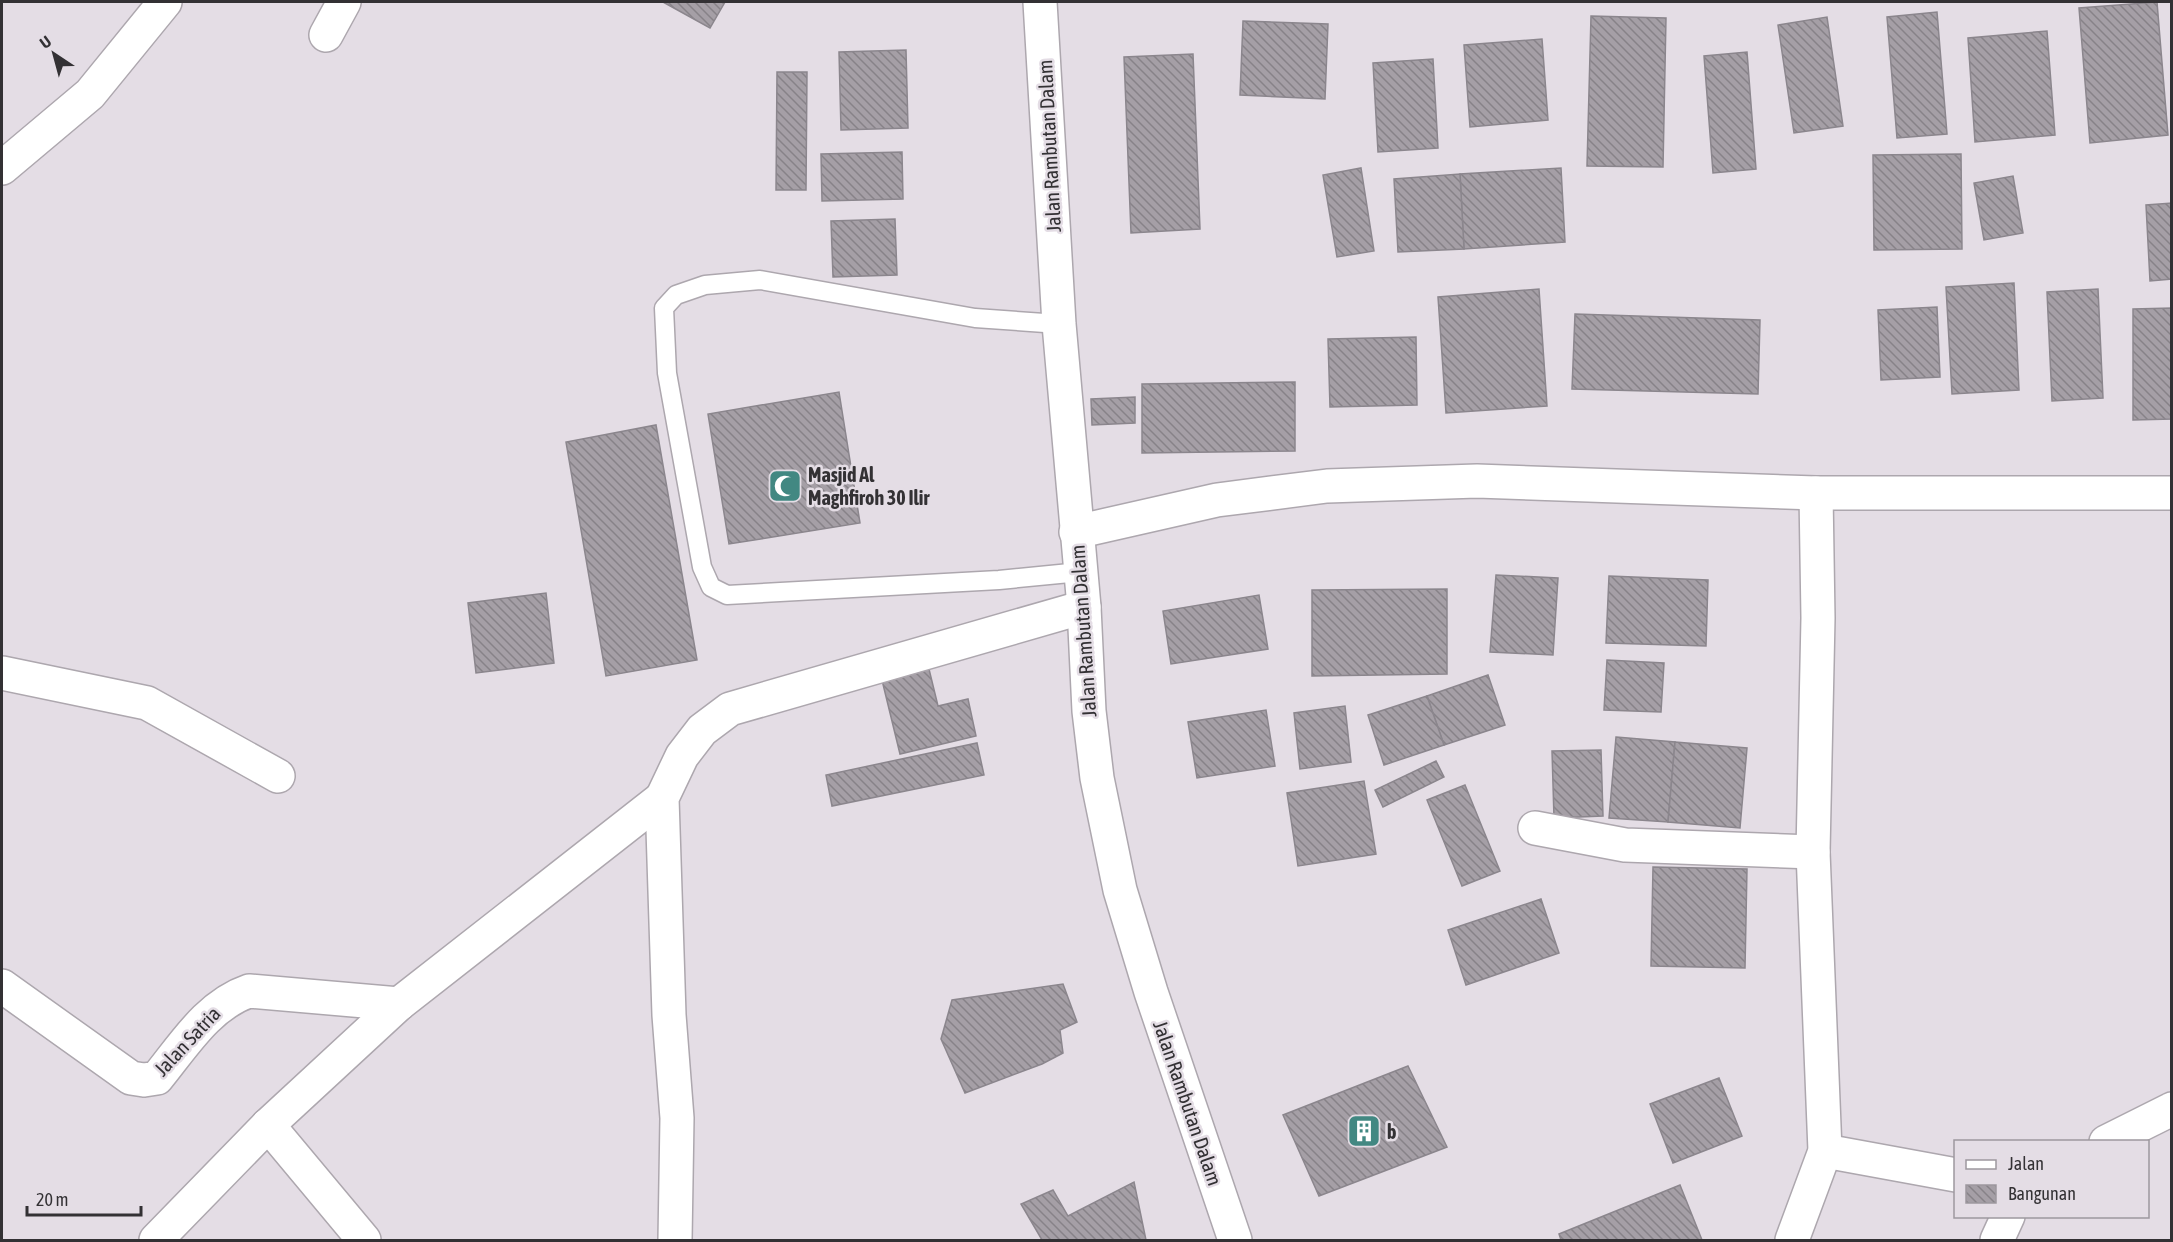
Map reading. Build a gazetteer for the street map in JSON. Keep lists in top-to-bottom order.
{
  "streets": {
    "street": ["Jalan Rambutan Dalam", "Jalan Satria"]
  },
  "places": {
    "mosque": ["Masjid Al Maghfiroh 30 Ilir"],
    "building": ["b"]
  },
  "legend": ["Jalan", "Bangunan"],
  "scale_bar": "20 m",
  "north": "top left"
}
